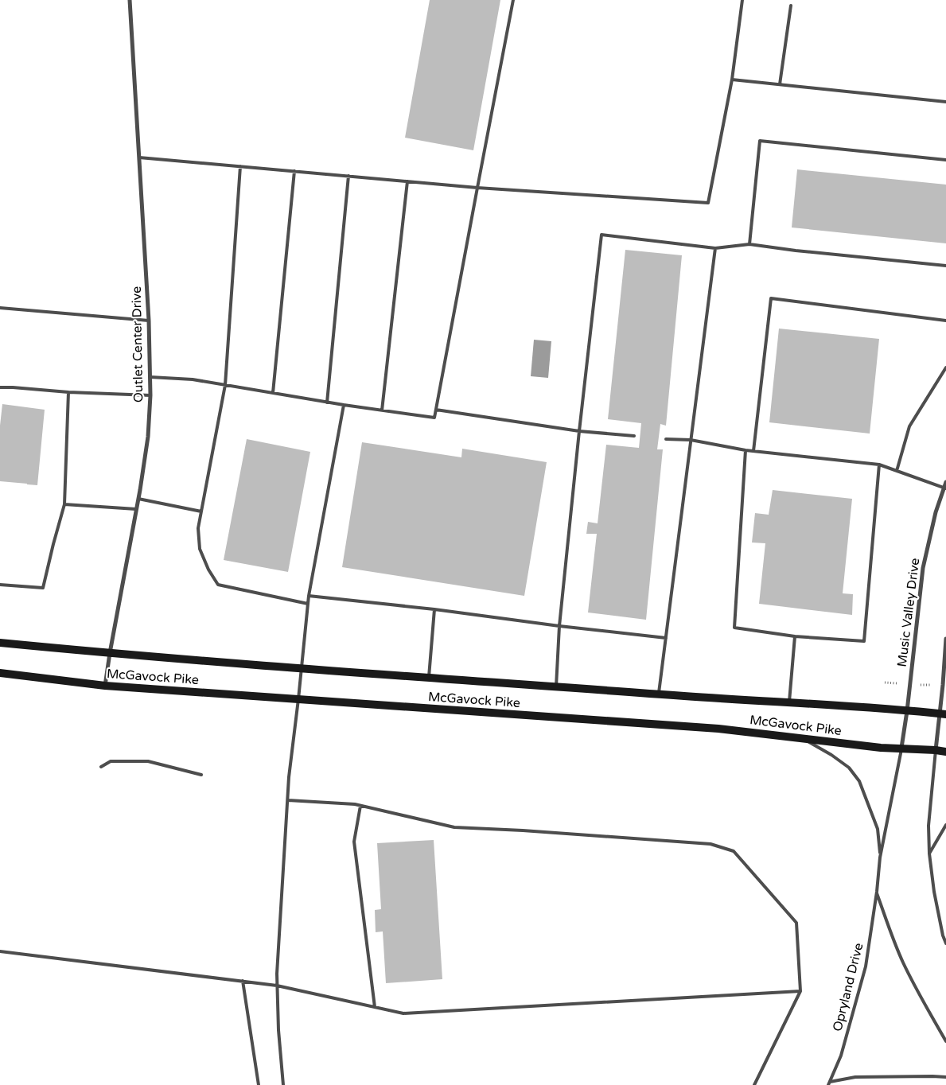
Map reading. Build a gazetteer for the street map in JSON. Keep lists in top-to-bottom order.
{
  "streets": {
    "street": ["Outlet Center Drive", "Music Valley Drive", "McGavock Pike"],
    "lane": ["Opryland Drive"]
  },
  "crossings": [
    ["Outlet Center Drive", "McGavock Pike"],
    ["Music Valley Drive", "McGavock Pike"],
    ["Music Valley Drive", "Opryland Drive"],
    ["McGavock Pike", "Opryland Drive"]
  ]
}
